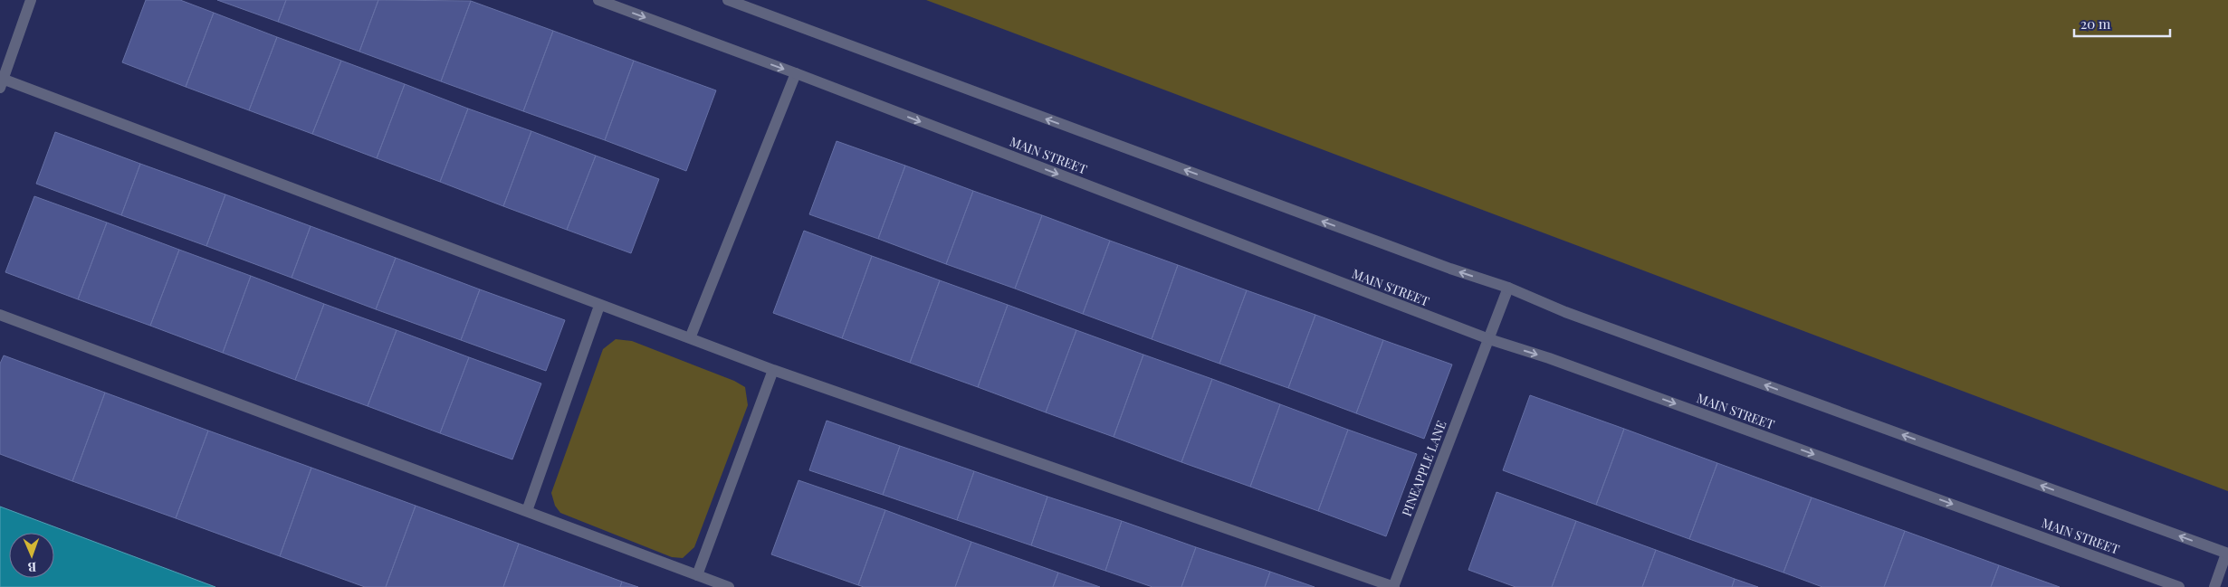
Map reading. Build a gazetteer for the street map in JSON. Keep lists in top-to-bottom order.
{
  "streets": {
    "street": ["MAIN STREET", "PINEAPPLE LANE"]
  },
  "crossings": [
    ["MAIN STREET", "PINEAPPLE LANE"]
  ],
  "scale_bar": "20 m",
  "north": "bottom"
}
